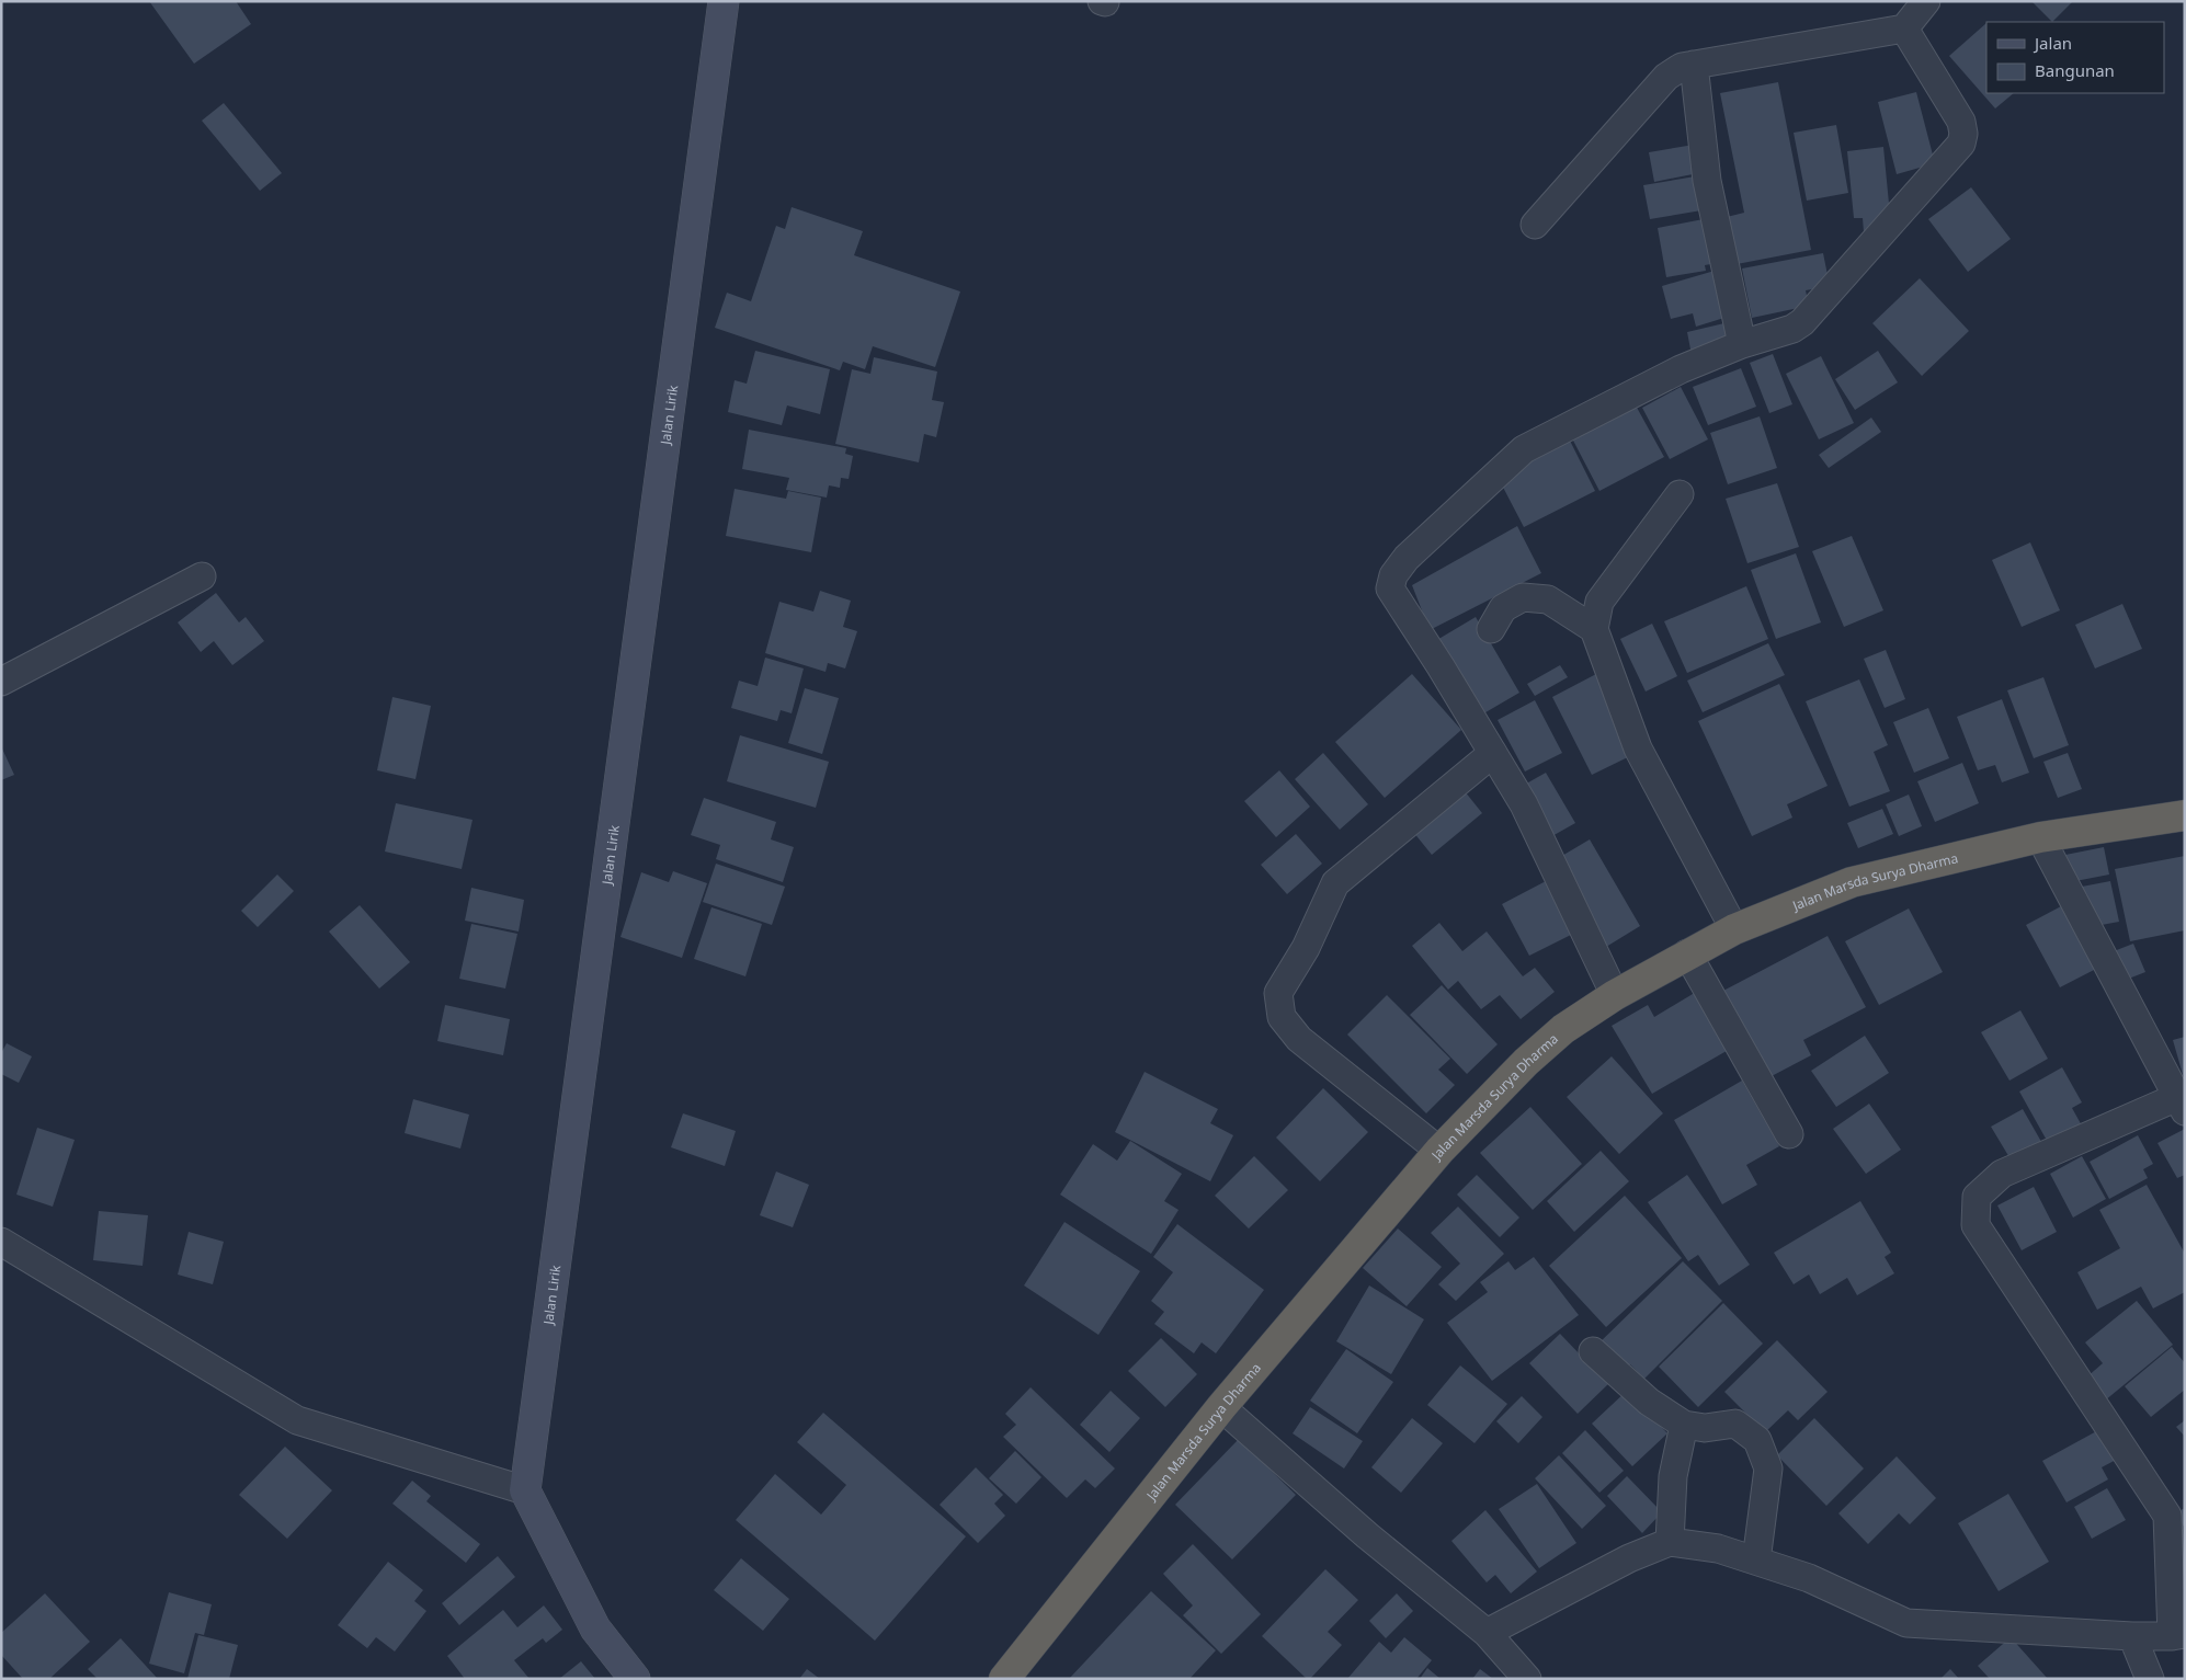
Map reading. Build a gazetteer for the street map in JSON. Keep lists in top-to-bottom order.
{
  "streets": {
    "highway": ["Jalan Marsda Surya Dharma"],
    "main road": ["Jalan Lirik"]
  },
  "legend": ["Jalan", "Bangunan"]
}
